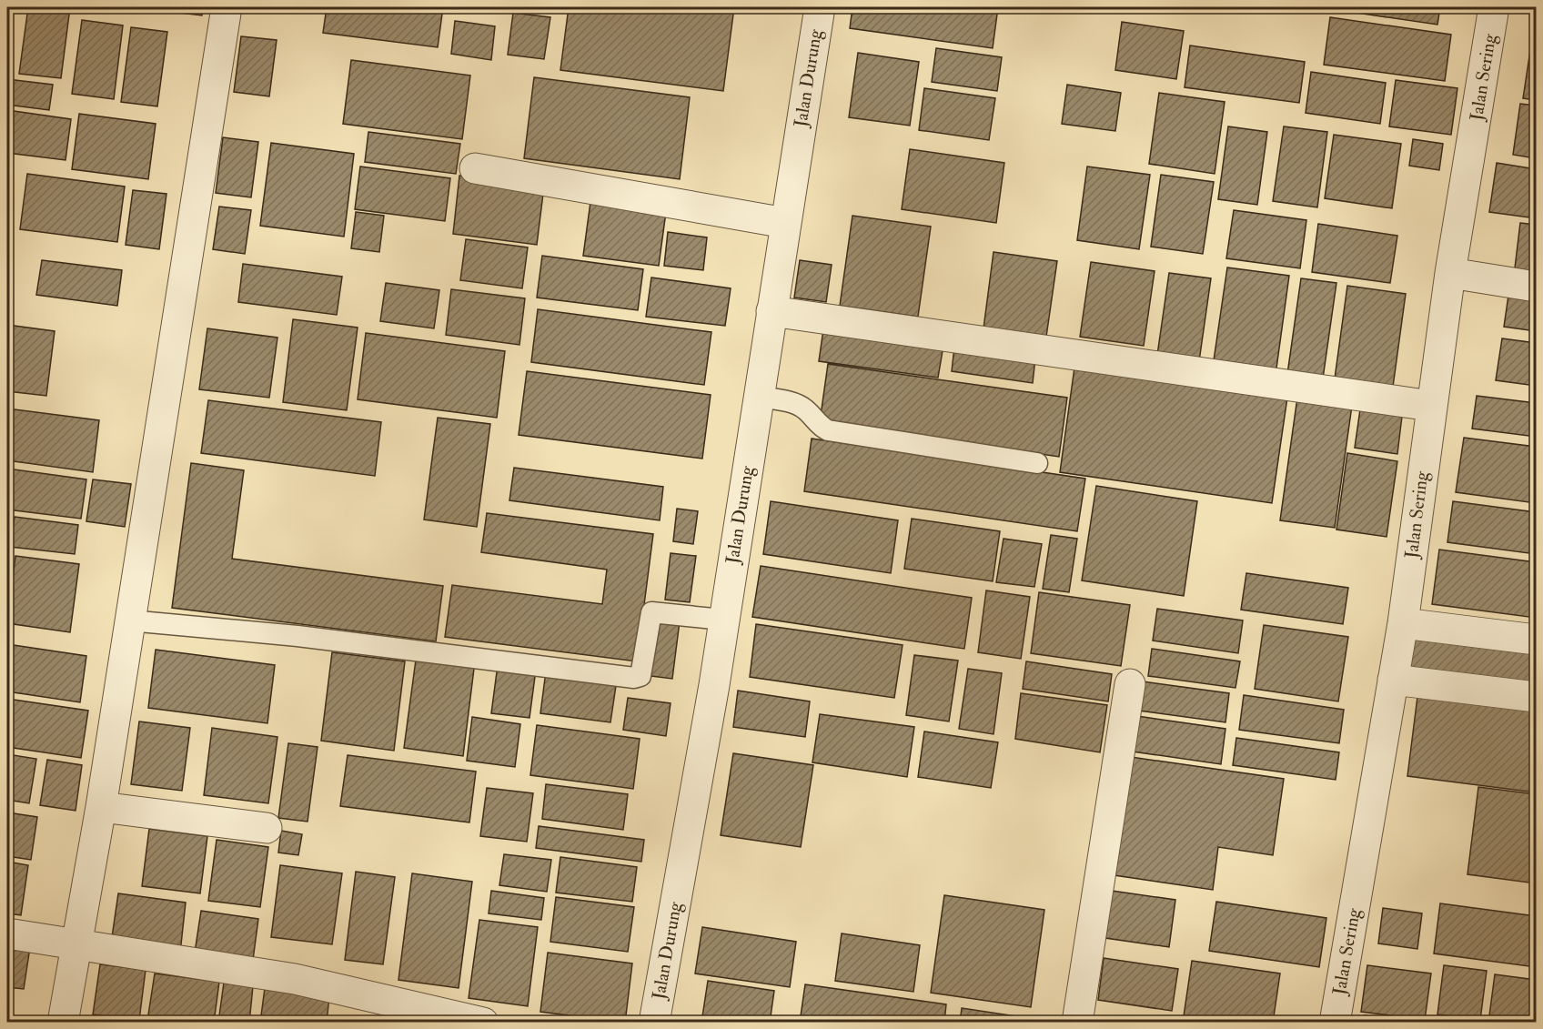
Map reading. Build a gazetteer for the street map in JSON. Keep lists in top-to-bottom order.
{
  "streets": {
    "street": ["Jalan Sering", "Jalan Durung"]
  }
}
